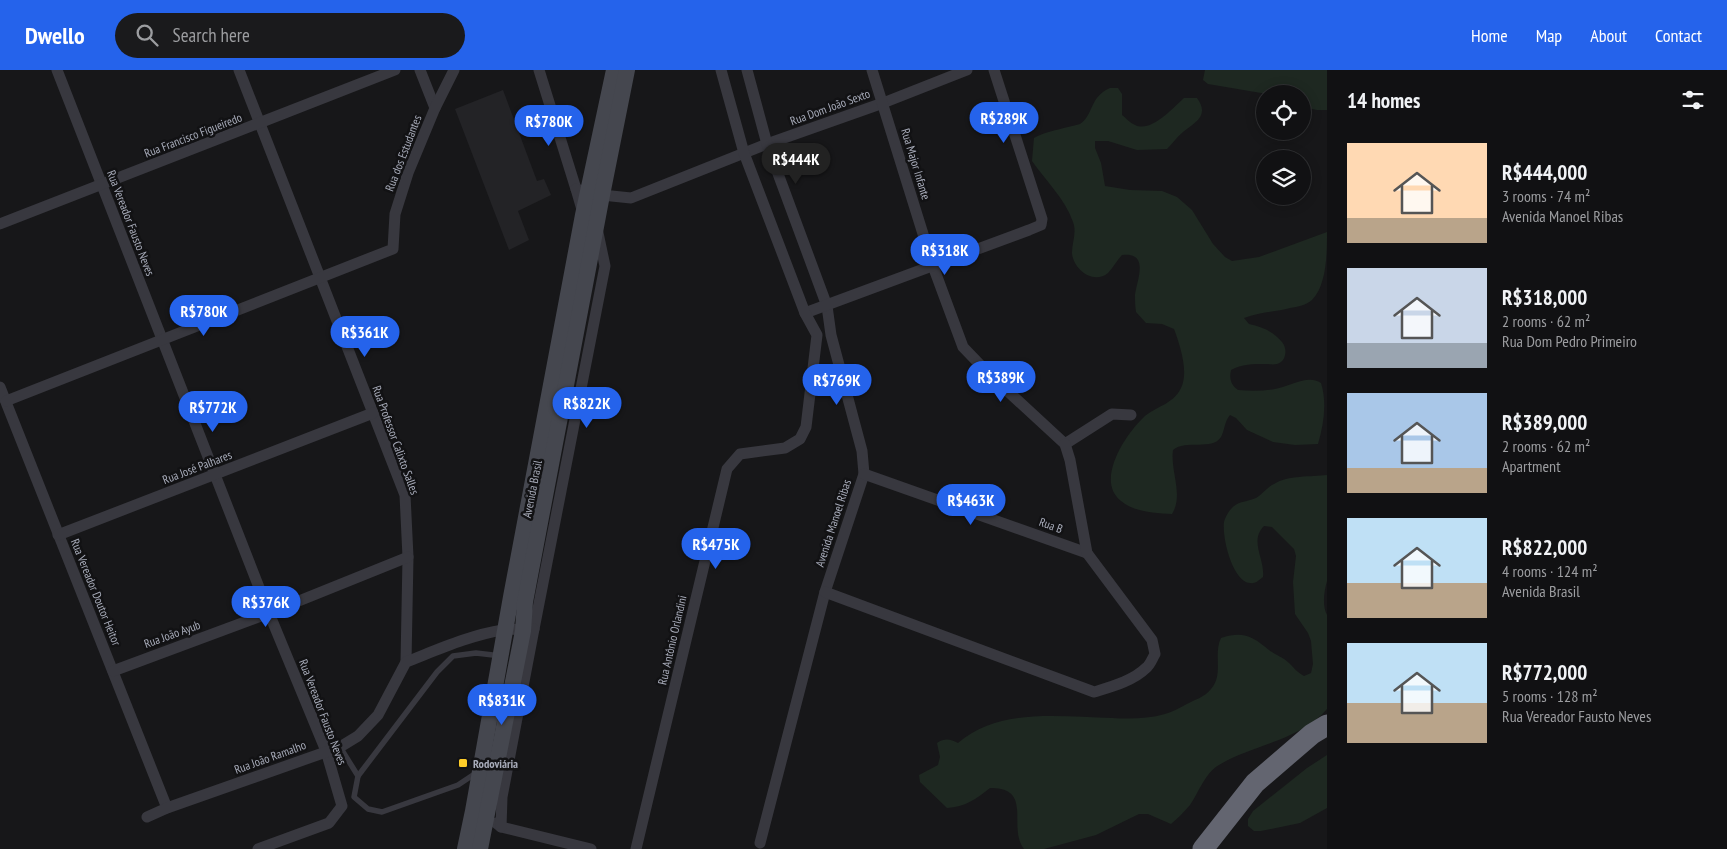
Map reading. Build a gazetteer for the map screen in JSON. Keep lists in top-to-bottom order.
{
  "streets": {
    "main road": ["Avenida Brasil"],
    "street": [
      "Rua Dom João Sexto",
      "Rua Francisco Figueiredo",
      "Rua dos Estudantes",
      "Rua Major Infante",
      "Rua Vereador Fausto Neves",
      "Rua Professor Calixto Salles",
      "Rua José Palhares",
      "Avenida Manoel Ribas",
      "Rua B",
      "Rua Vereador Doutor Heitor",
      "Rua João Ayub",
      "Rua Antônio Orlandini",
      "Rua João Ramalho"
    ]
  },
  "crossings": [
    ["Rua Dom João Sexto", "Rua Major Infante"],
    ["Rua Dom João Sexto", "Avenida Brasil"],
    ["Rua Dom João Sexto", "Avenida Manoel Ribas"],
    ["Rua Francisco Figueiredo", "Rua Vereador Fausto Neves"],
    ["Rua Francisco Figueiredo", "Rua Professor Calixto Salles"],
    ["Rua dos Estudantes", "Rua Professor Calixto Salles"],
    ["Rua Vereador Fausto Neves", "Rua José Palhares"],
    ["Rua Vereador Fausto Neves", "Rua João Ayub"],
    ["Rua Vereador Fausto Neves", "Rua João Ramalho"],
    ["Rua Professor Calixto Salles", "Rua José Palhares"],
    ["Rua Professor Calixto Salles", "Rua João Ayub"],
    ["Rua Professor Calixto Salles", "Rua João Ramalho"],
    ["Rua José Palhares", "Rua Vereador Doutor Heitor"],
    ["Avenida Manoel Ribas", "Rua B"],
    ["Rua Vereador Doutor Heitor", "Rua João Ayub"],
    ["Rua Vereador Doutor Heitor", "Rua João Ramalho"]
  ],
  "places": {
    "transit": ["Rodoviária"]
  },
  "page": {
    "header": "Dwello",
    "search": "Search here",
    "nav": [
      "Home",
      "Map",
      "About",
      "Contact"
    ],
    "heading": "14 homes",
    "price": [
      "R$289K",
      "R$780K",
      "R$444K",
      "R$318K",
      "R$780K",
      "R$361K",
      "R$389K",
      "R$769K",
      "R$822K",
      "R$772K",
      "R$463K",
      "R$475K",
      "R$376K",
      "R$831K"
    ],
    "list": [
      {
        "name": "R$444,000",
        "note": "3 rooms · 74 m² · Avenida Manoel Ribas"
      },
      {
        "name": "R$318,000",
        "note": "2 rooms · 62 m² · Rua Dom Pedro Primeiro"
      },
      {
        "name": "R$389,000",
        "note": "2 rooms · 62 m² · Apartment"
      },
      {
        "name": "R$822,000",
        "note": "4 rooms · 124 m² · Avenida Brasil"
      },
      {
        "name": "R$772,000",
        "note": "5 rooms · 128 m² · Rua Vereador Fausto Neves"
      }
    ]
  }
}
